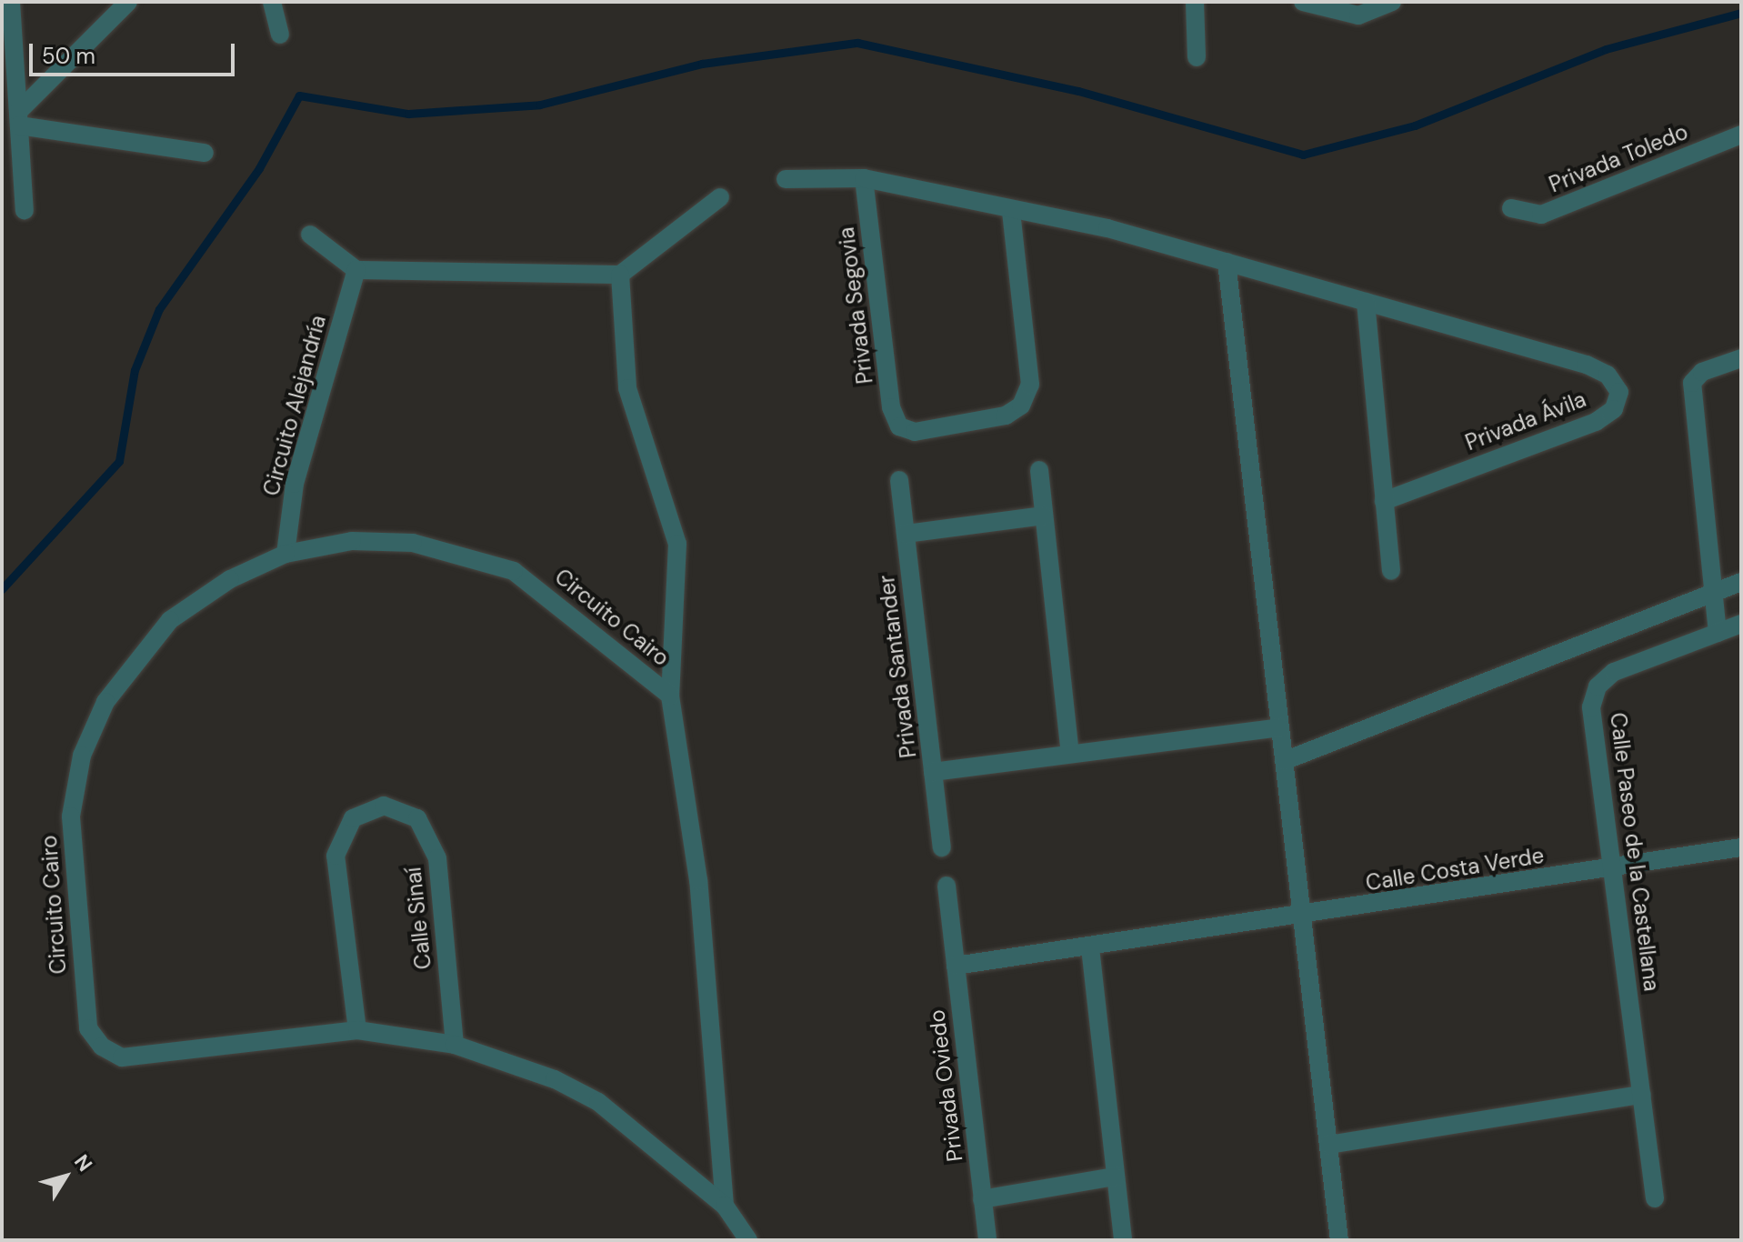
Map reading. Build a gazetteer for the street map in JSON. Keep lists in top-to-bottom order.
{
  "streets": {
    "street": [
      "Privada Toledo",
      "Privada Segovia",
      "Circuito Alejandría",
      "Privada Ávila",
      "Circuito Cairo",
      "Privada Santander",
      "Calle Paseo de la Castellana",
      "Calle Costa Verde",
      "Calle Sinaí",
      "Privada Oviedo"
    ]
  },
  "crossings": [
    ["Circuito Alejandría", "Circuito Cairo"],
    ["Circuito Cairo", "Calle Sinaí"],
    ["Calle Paseo de la Castellana", "Calle Costa Verde"]
  ],
  "scale_bar": "50 m",
  "north": "top right"
}
